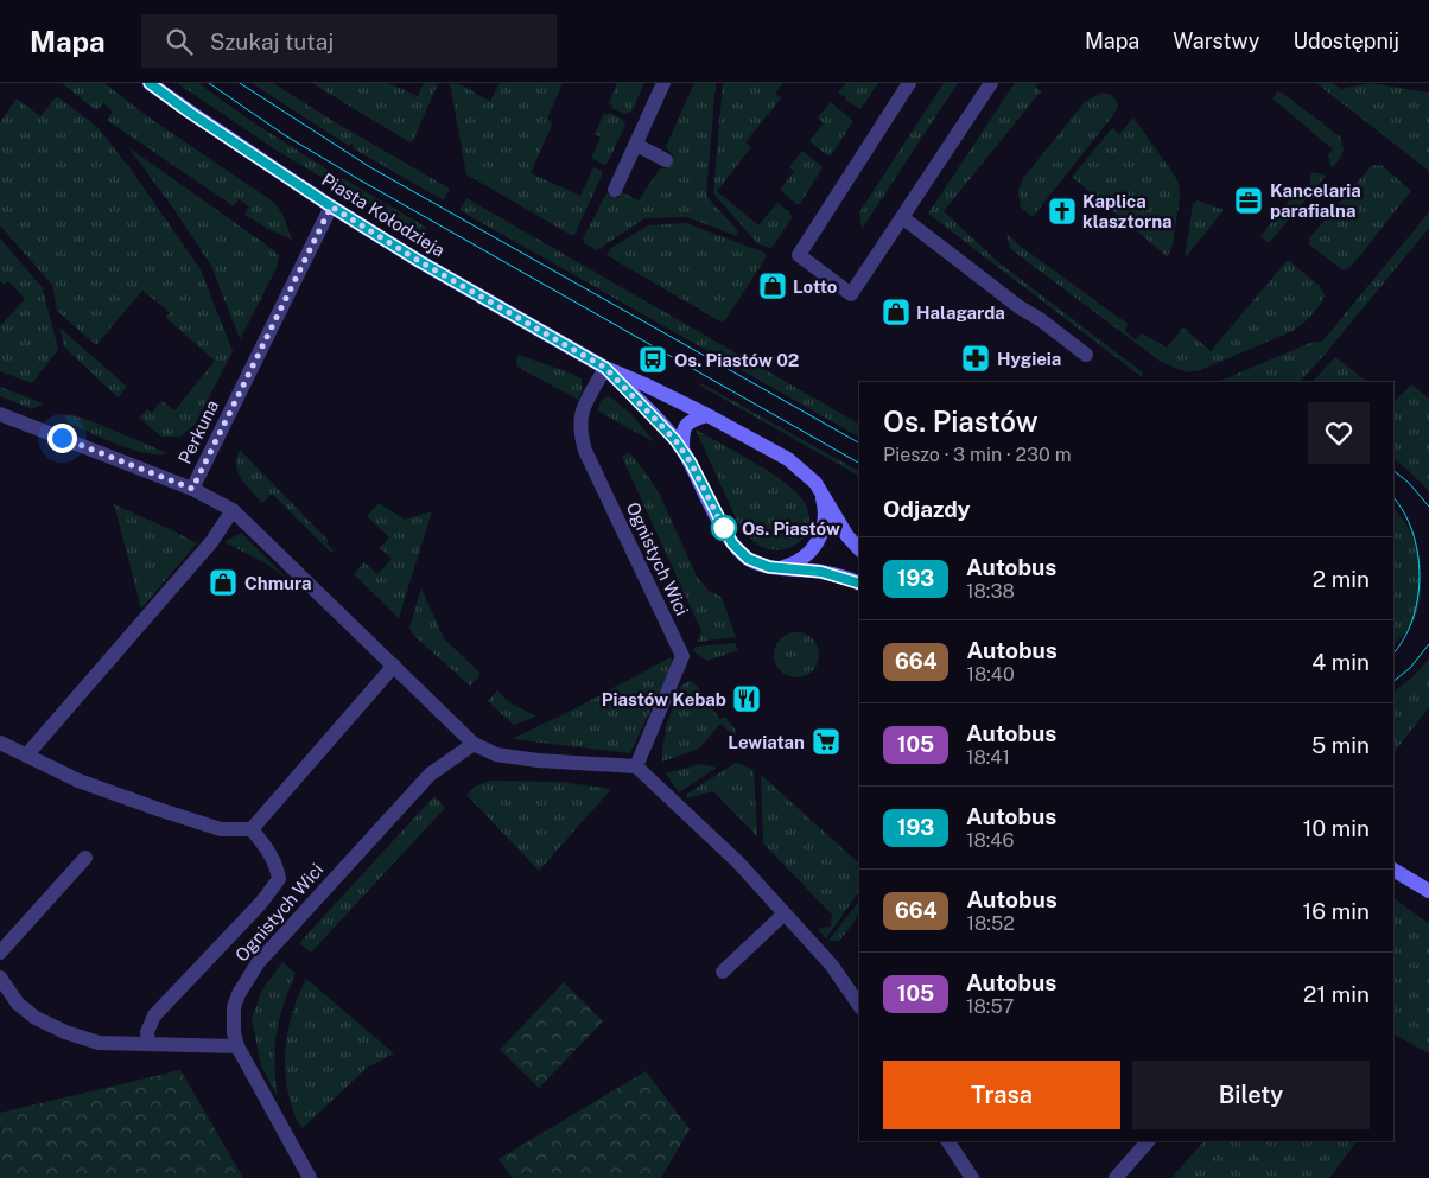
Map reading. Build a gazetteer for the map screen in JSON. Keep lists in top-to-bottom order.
{
  "streets": {
    "street": ["Piasta Kołodzieja", "Perkuna", "Ognistych Wici"]
  },
  "crossings": [
    ["Piasta Kołodzieja", "Perkuna"],
    ["Piasta Kołodzieja", "Ognistych Wici"]
  ],
  "places": {
    "office": ["Kancelaria parafialna"],
    "church": ["Kaplica klasztorna"],
    "shop": ["Lotto", "Halagarda", "Chmura"],
    "pharmacy": ["Hygieia"],
    "bus stop": ["Os. Piastów 02"],
    "other": ["Os. Piastów"],
    "restaurant": ["Piastów Kebab"],
    "supermarket": ["Lewiatan"]
  },
  "lines": ["bus line 193"],
  "page": {
    "header": "Mapa",
    "search": "Szukaj tutaj",
    "nav": ["Mapa", "Warstwy", "Udostępnij"],
    "heading": [
      ["Os. Piastów", "Pieszo · 3 min · 230 m"],
      "Odjazdy"
    ],
    "list": [
      {
        "mark": "193",
        "name": "Autobus",
        "note": "18:38",
        "value": "2 min"
      },
      {
        "mark": "664",
        "name": "Autobus",
        "note": "18:40",
        "value": "4 min"
      },
      {
        "mark": "105",
        "name": "Autobus",
        "note": "18:41",
        "value": "5 min"
      },
      {
        "mark": "193",
        "name": "Autobus",
        "note": "18:46",
        "value": "10 min"
      },
      {
        "mark": "664",
        "name": "Autobus",
        "note": "18:52",
        "value": "16 min"
      },
      {
        "mark": "105",
        "name": "Autobus",
        "note": "18:57",
        "value": "21 min"
      }
    ],
    "buttons": ["Trasa", "Bilety"]
  }
}
